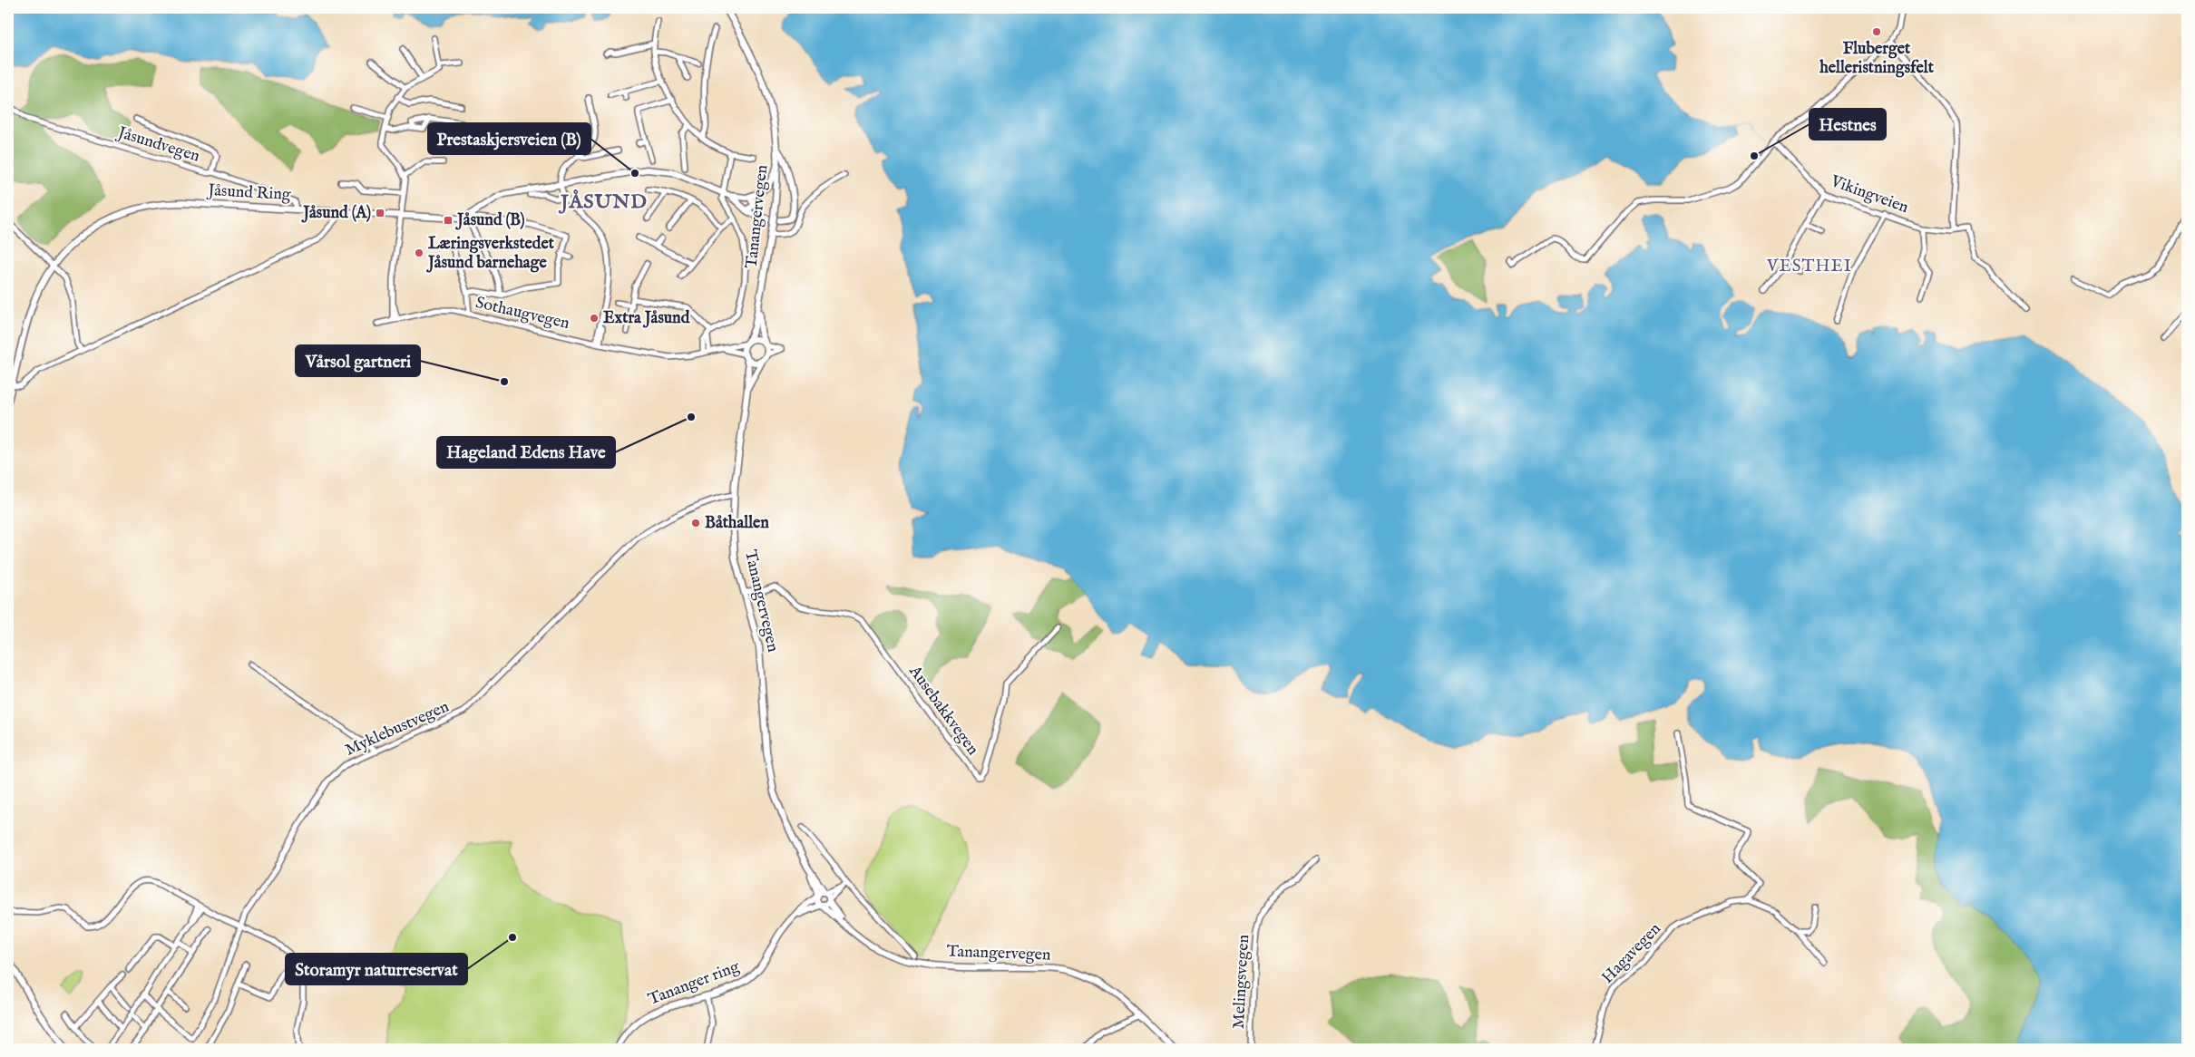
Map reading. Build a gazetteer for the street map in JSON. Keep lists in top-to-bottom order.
{
  "streets": {
    "main road": ["Jåsund Ring", "Tanangervegen", "Tananger ring"],
    "street": [
      "Jåsundvegen",
      "Vikingveien",
      "Sothaugvegen",
      "Ausebakkvegen",
      "Myklebustvegen",
      "Hagavegen",
      "Melingsvegen"
    ]
  },
  "crossings": [
    ["Jåsundvegen", "Jåsund Ring"],
    ["Jåsund Ring", "Tanangervegen"],
    ["Tanangervegen", "Sothaugvegen"],
    ["Tanangervegen", "Ausebakkvegen"],
    ["Tanangervegen", "Myklebustvegen"],
    ["Tanangervegen", "Tananger ring"]
  ],
  "districts": ["JÅSUND", "VESTHEI"],
  "places": {
    "other": [
      "Fluberget helleristningsfelt",
      "Hestnes",
      "Prestaskjersveien (B)",
      "Læringsverkstedet Jåsund barnehage",
      "Extra Jåsund",
      "Vårsol gartneri",
      "Hageland Edens Have",
      "Båthallen",
      "Storamyr naturreservat"
    ],
    "transit": ["Jåsund (A)", "Jåsund (B)"]
  }
}
